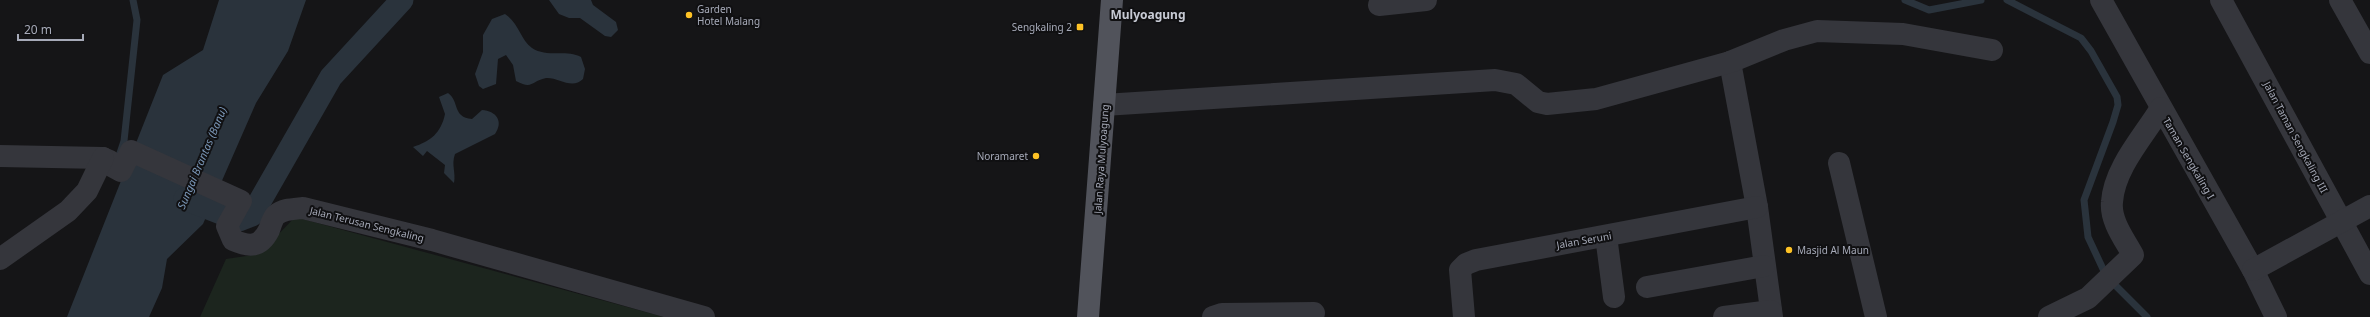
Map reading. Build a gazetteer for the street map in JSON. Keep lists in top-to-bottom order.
{
  "streets": {
    "main road": ["Jalan Raya Mulyoagung"],
    "street": [
      "Jalan Taman Sengkaling III",
      "Taman Sengkaling I",
      "Jalan Terusan Sengkaling",
      "Jalan Seruni"
    ]
  },
  "districts": ["Mulyoagung"],
  "water": ["Sungai Brantas (Banu)"],
  "places": {
    "other": ["Garden Hotel Malang", "Noramaret", "Masjid Al Maun"],
    "transit": ["Sengkaling 2"]
  },
  "scale_bar": "20 m"
}
